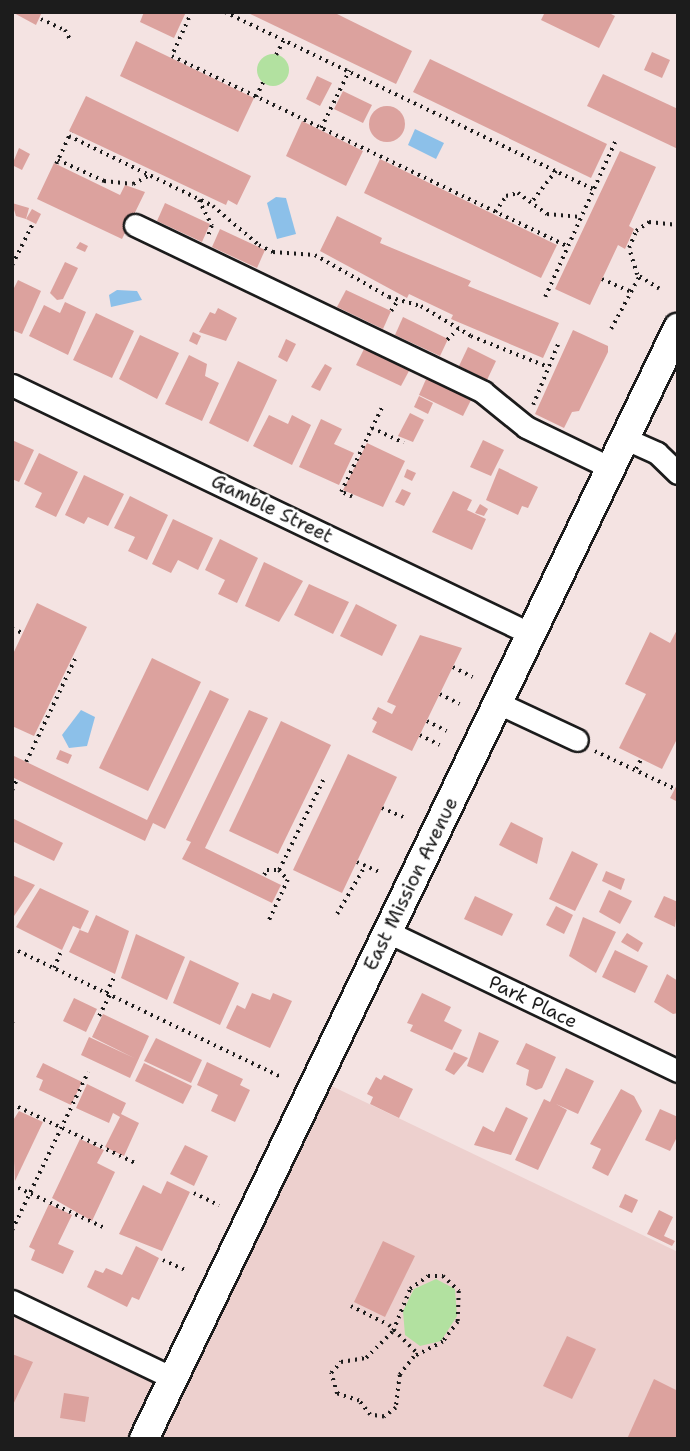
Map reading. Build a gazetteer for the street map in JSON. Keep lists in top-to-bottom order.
{
  "streets": {
    "main road": ["East Mission Avenue"],
    "street": ["Gamble Street", "Park Place"]
  },
  "crossings": [
    ["Gamble Street", "East Mission Avenue"],
    ["East Mission Avenue", "Park Place"]
  ]
}
